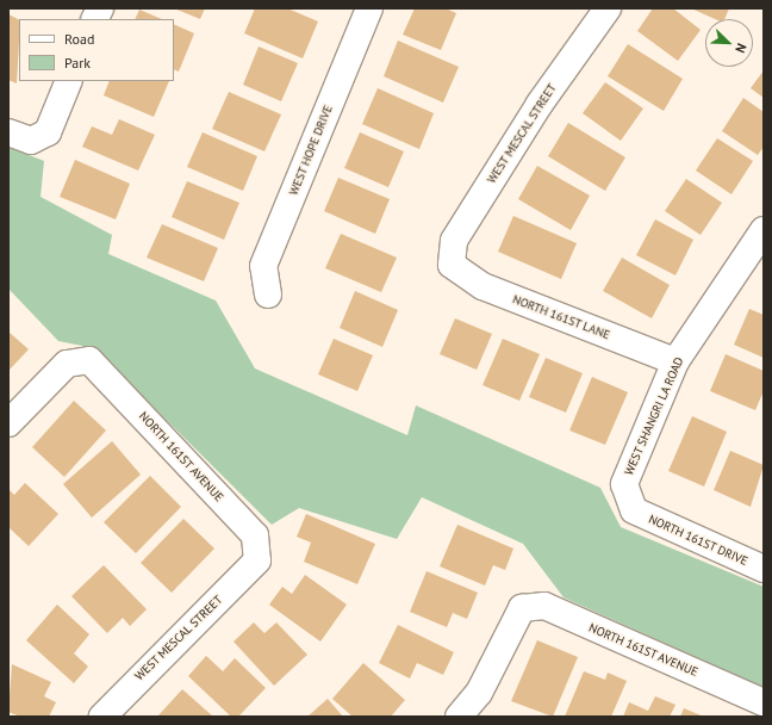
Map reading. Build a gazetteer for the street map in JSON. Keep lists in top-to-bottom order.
{
  "streets": {
    "street": [
      "WEST MESCAL STREET",
      "WEST HOPE DRIVE",
      "NORTH 161ST LANE",
      "WEST SHANGRI LA ROAD",
      "NORTH 161ST AVENUE",
      "NORTH 161ST DRIVE"
    ]
  },
  "crossings": [
    ["WEST MESCAL STREET", "NORTH 161ST LANE"],
    ["WEST MESCAL STREET", "NORTH 161ST AVENUE"],
    ["NORTH 161ST LANE", "WEST SHANGRI LA ROAD"],
    ["WEST SHANGRI LA ROAD", "NORTH 161ST DRIVE"]
  ],
  "legend": ["Road", "Park"],
  "north": "bottom right"
}
